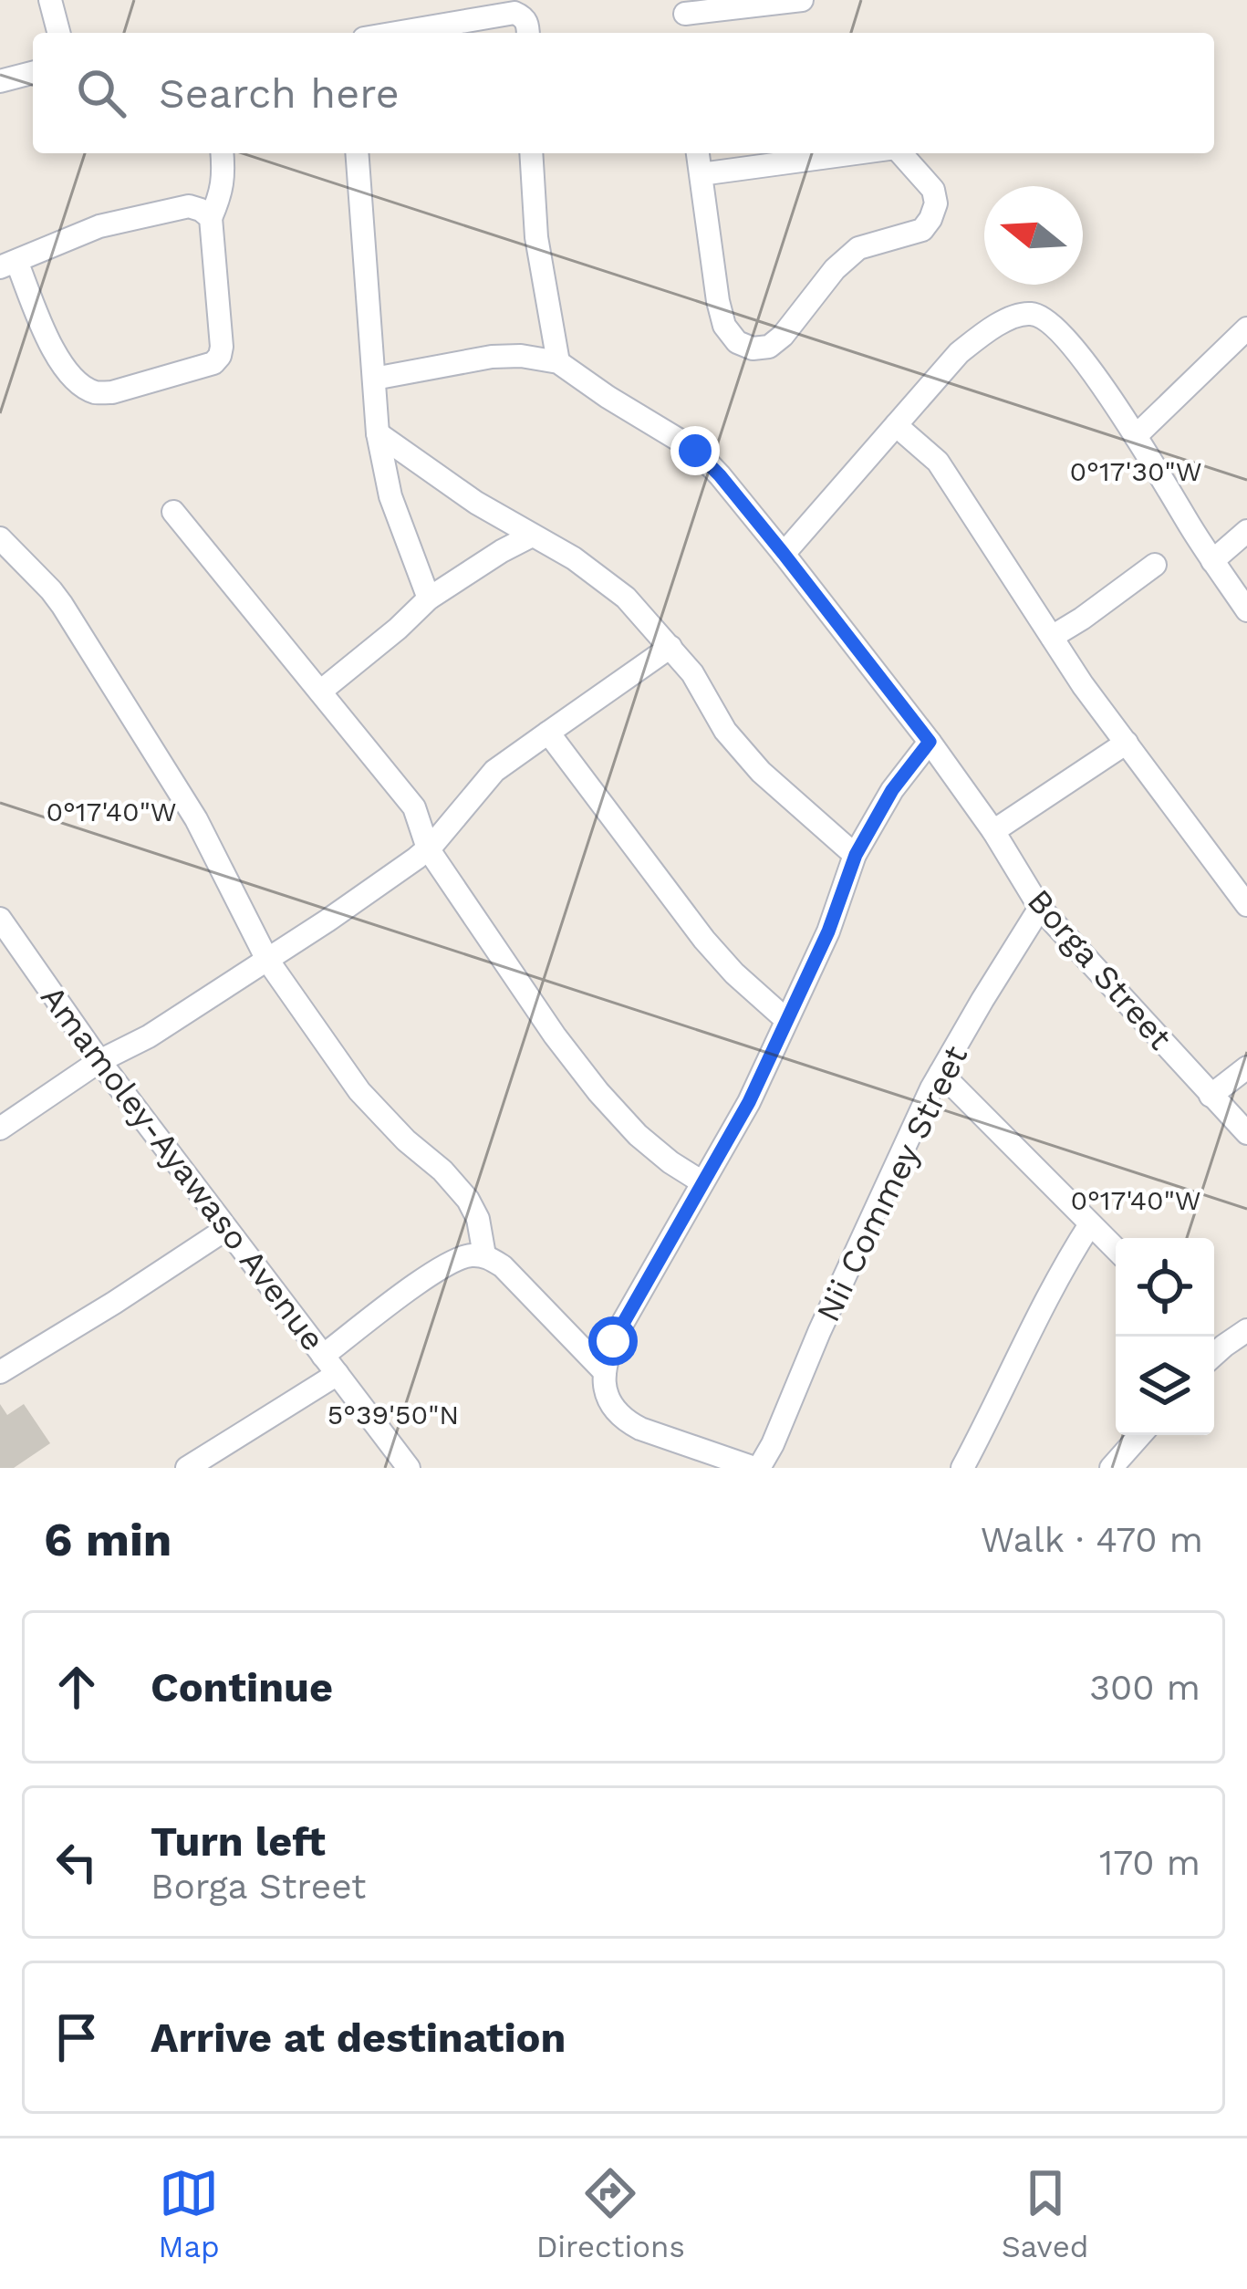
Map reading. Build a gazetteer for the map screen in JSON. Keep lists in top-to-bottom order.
{
  "streets": {
    "street": ["Borga Street", "Amamoley-Ayawaso Avenue", "Nii Commey Street"]
  },
  "crossings": [
    ["Borga Street", "Nii Commey Street"]
  ],
  "north": "left",
  "page": {
    "search": "Search here",
    "heading": ["6 min", "Walk · 470 m"],
    "list": [
      ["Continue", "300 m"],
      ["Turn left", "Borga Street", "170 m"],
      "Arrive at destination"
    ],
    "nav": ["Map", "Directions", "Saved"]
  },
  "coordinates": ["0°17'30\"W", "0°17'40\"W", "5°39'50\"N"]
}
